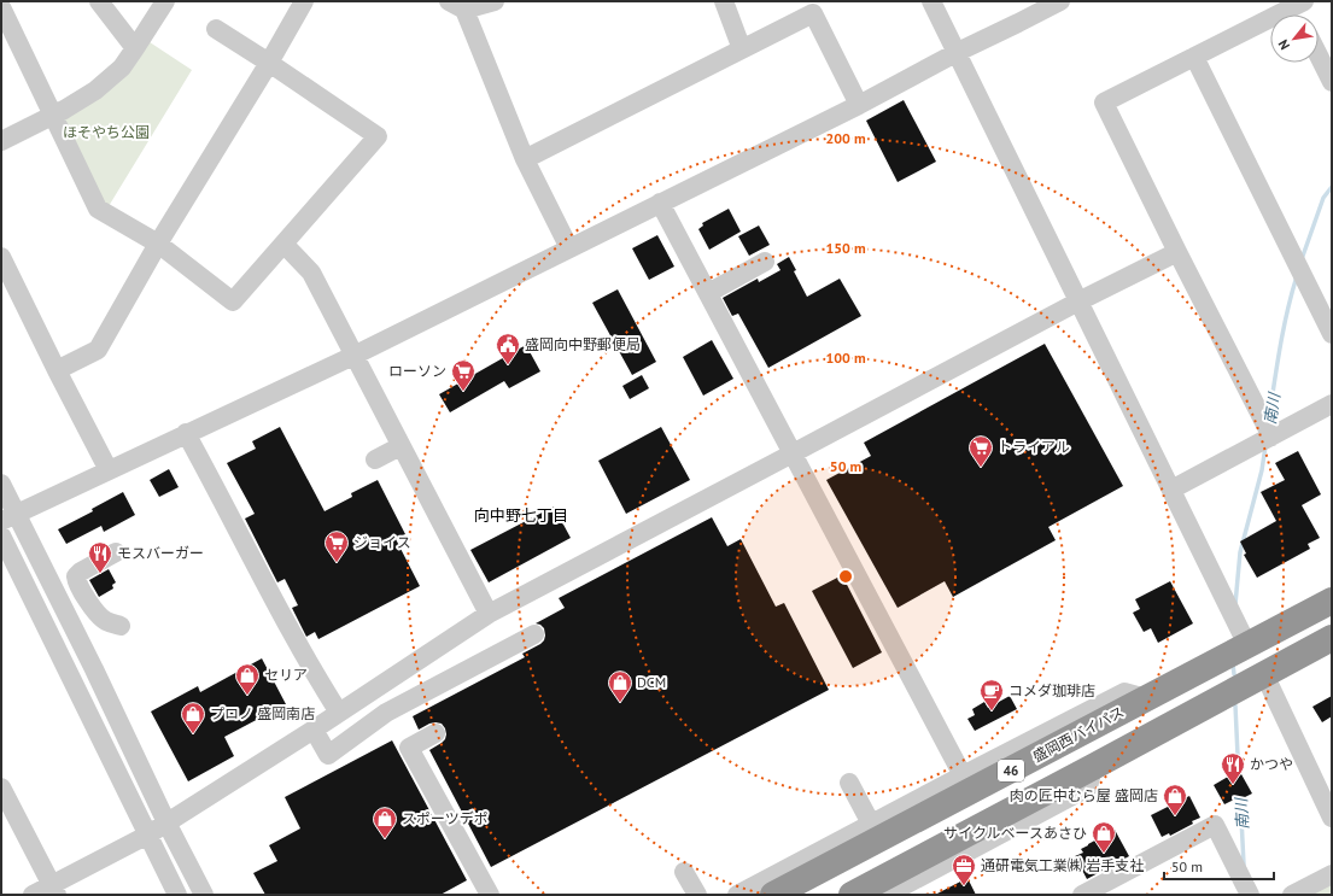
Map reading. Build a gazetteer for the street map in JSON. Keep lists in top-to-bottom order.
{
  "streets": {
    "highway": ["盛岡西バイパス", "46"]
  },
  "districts": ["向中野七丁目"],
  "water": ["南川"],
  "parks": ["ほそやち公園"],
  "places": {
    "public building": ["盛岡向中野郵便局"],
    "supermarket": ["ローソン", "トライアル", "ジョイス"],
    "restaurant": ["モスバーガー", "かつや"],
    "shop": [
      "セリア",
      "DCM",
      "プロノ 盛岡南店",
      "肉の匠中むら屋 盛岡店",
      "スポーツデポ",
      "サイクルベースあさひ"
    ],
    "cafe": ["コメダ珈琲店"],
    "office": ["通研電気工業㈱ 岩手支社"]
  },
  "scale_bar": "50 m",
  "north": "bottom left",
  "rings": [
    "200 m",
    "150 m",
    "100 m",
    "50 m"
  ]
}
